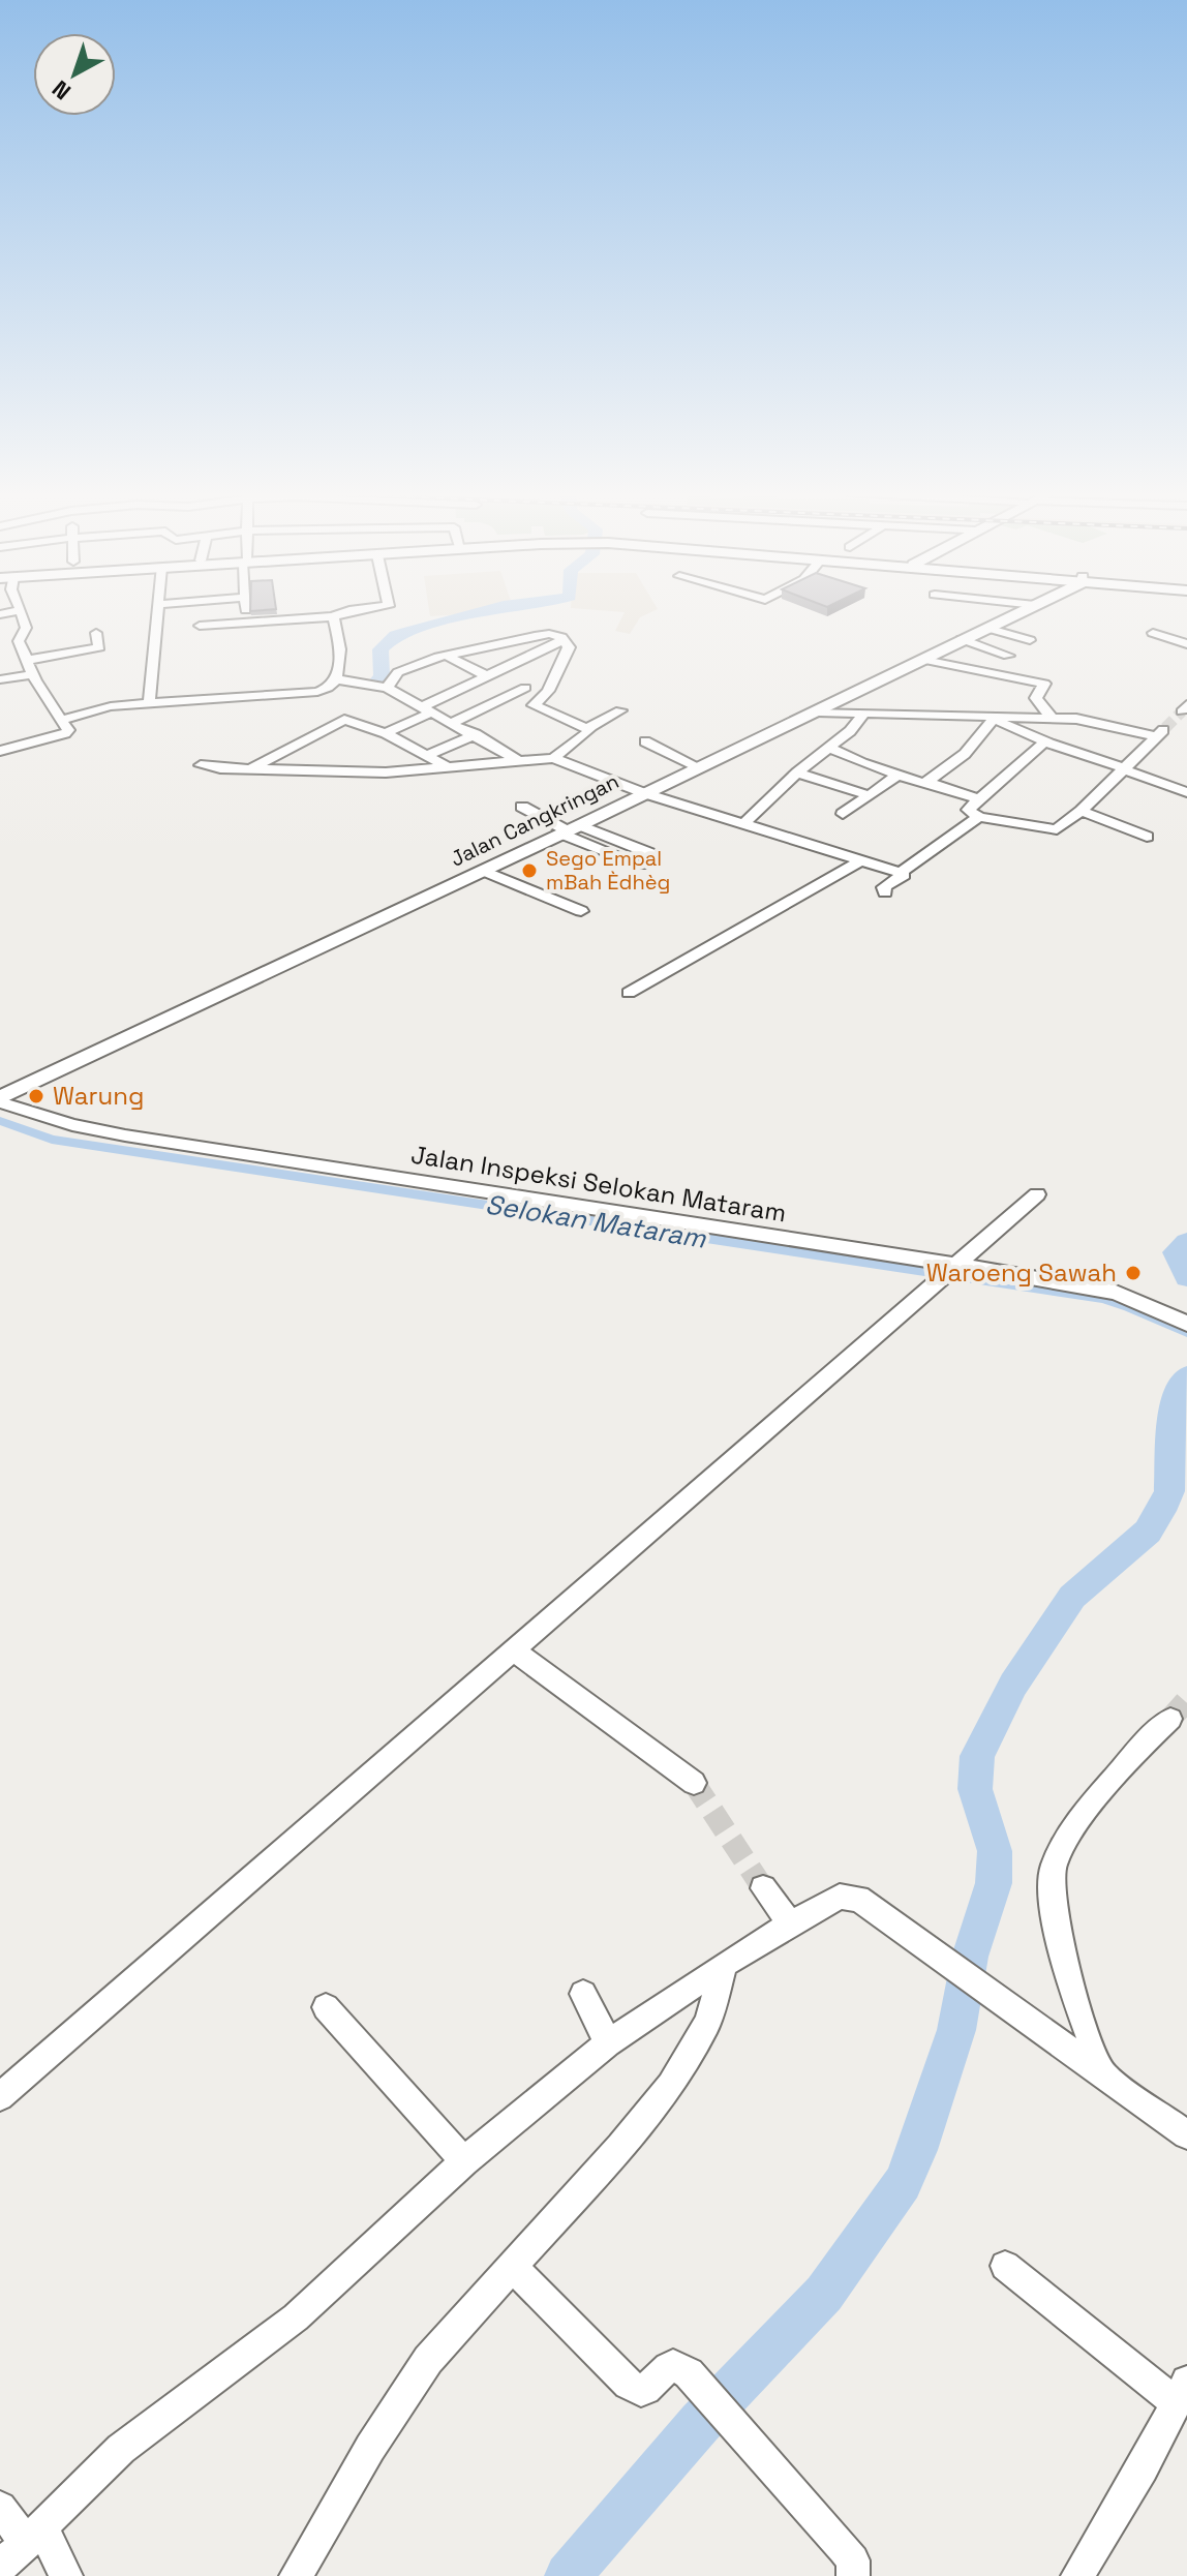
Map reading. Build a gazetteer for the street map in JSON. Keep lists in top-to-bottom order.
{
  "streets": {
    "main road": ["Jalan Cangkringan"],
    "street": ["Jalan Inspeksi Selokan Mataram"]
  },
  "crossings": [
    ["Jalan Cangkringan", "Jalan Inspeksi Selokan Mataram"]
  ],
  "water": ["Selokan Mataram"],
  "places": ["Sego Empal mBah Èdhèg", "Warung", "Waroeng Sawah"],
  "north": "bottom left"
}
